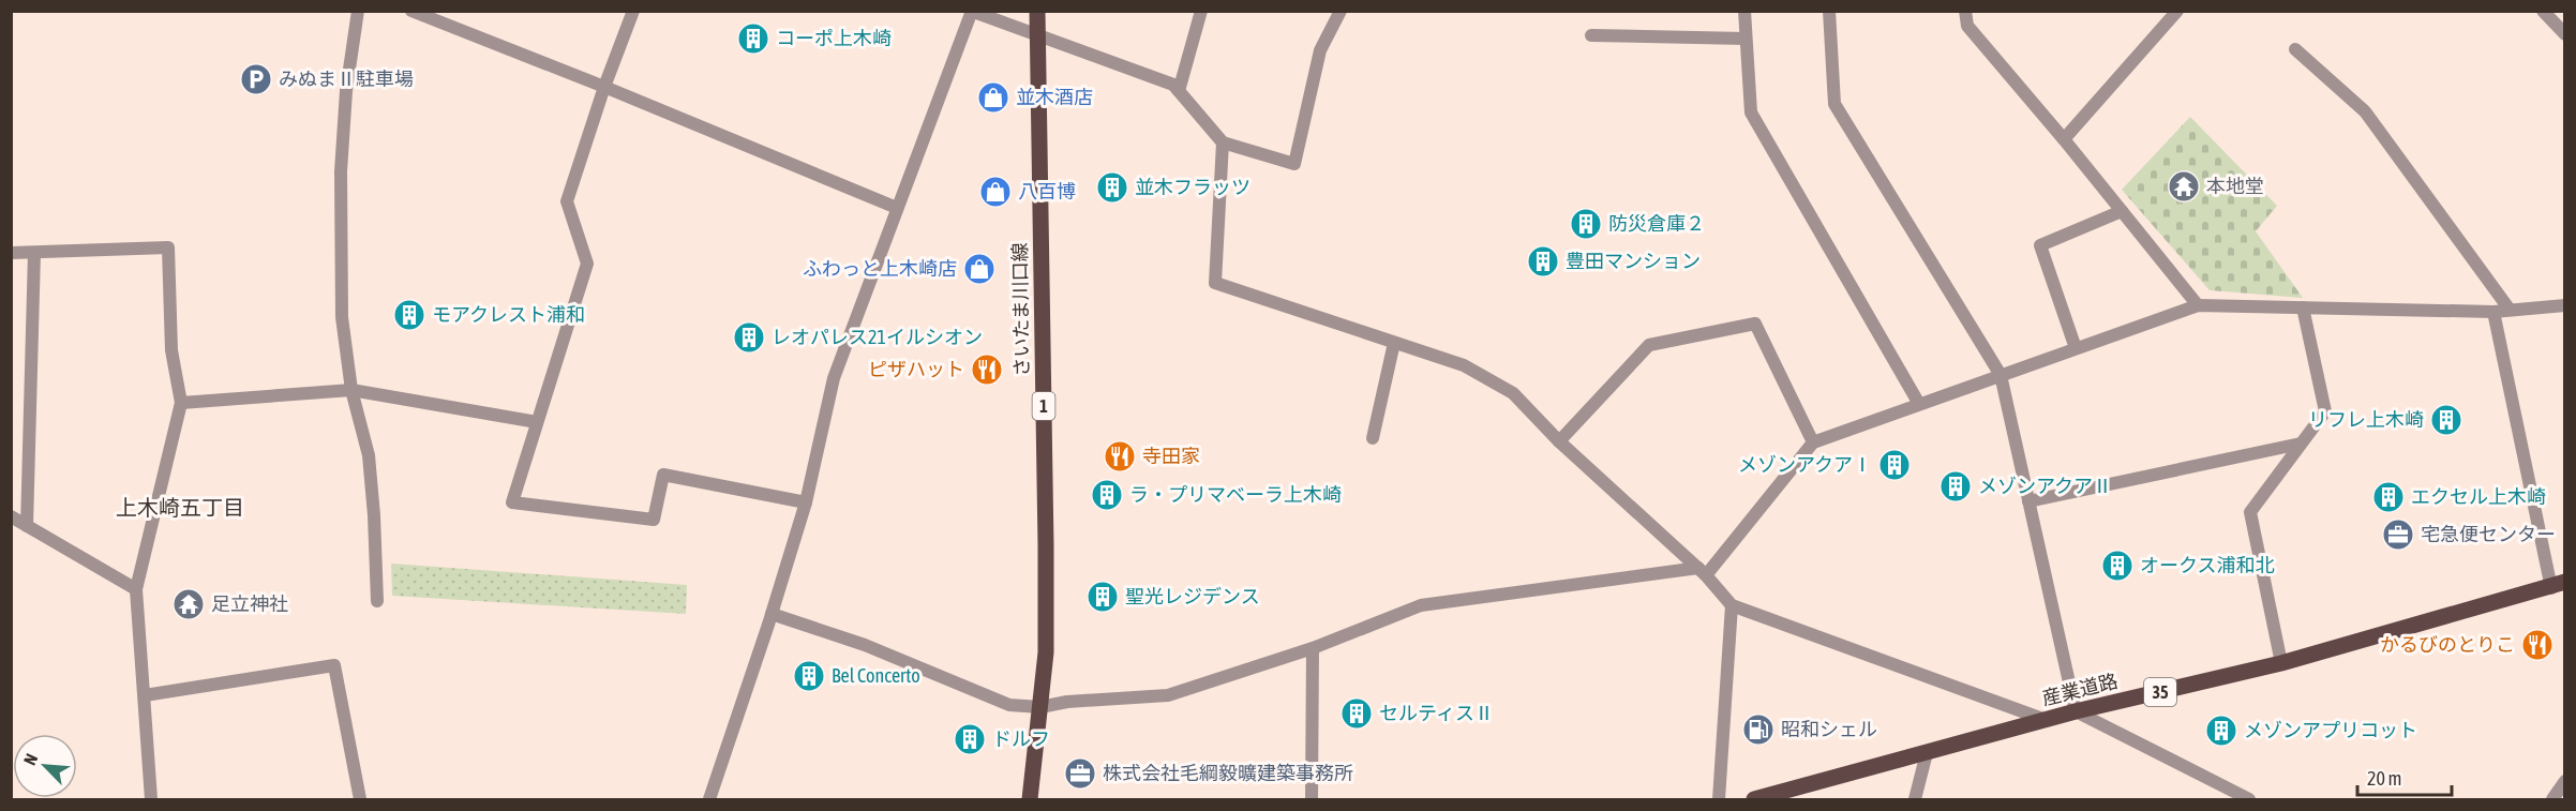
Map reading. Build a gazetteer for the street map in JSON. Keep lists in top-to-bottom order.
{
  "streets": {
    "main road": [
      "さいたま川口線",
      "1",
      "産業道路",
      "35"
    ]
  },
  "districts": ["上木崎五丁目"],
  "places": {
    "building": [
      "コーポ上木崎",
      "並木フラッツ",
      "防災倉庫２",
      "豊田マンション",
      "モアクレスト浦和",
      "レオパレス21イルシオン",
      "リフレ上木崎",
      "メゾンアクアⅠ",
      "メゾンアクアⅡ",
      "ラ・プリマベーラ上木崎",
      "エクセル上木崎",
      "オークス浦和北",
      "聖光レジデンス",
      "Bel Concerto",
      "セルティスⅡ",
      "メゾンアプリコット",
      "ドルフ"
    ],
    "parking": ["みぬまⅡ駐車場"],
    "shop": ["並木酒店", "八百博", "ふわっと上木崎店"],
    "temple": ["本地堂", "足立神社"],
    "restaurant": ["ピザハット", "寺田家", "かるびのとりこ"],
    "office": ["宅急便センター", "株式会社毛綱毅曠建築事務所"],
    "fuel station": ["昭和シェル"]
  },
  "scale_bar": "20 m",
  "north": "top left"
}
